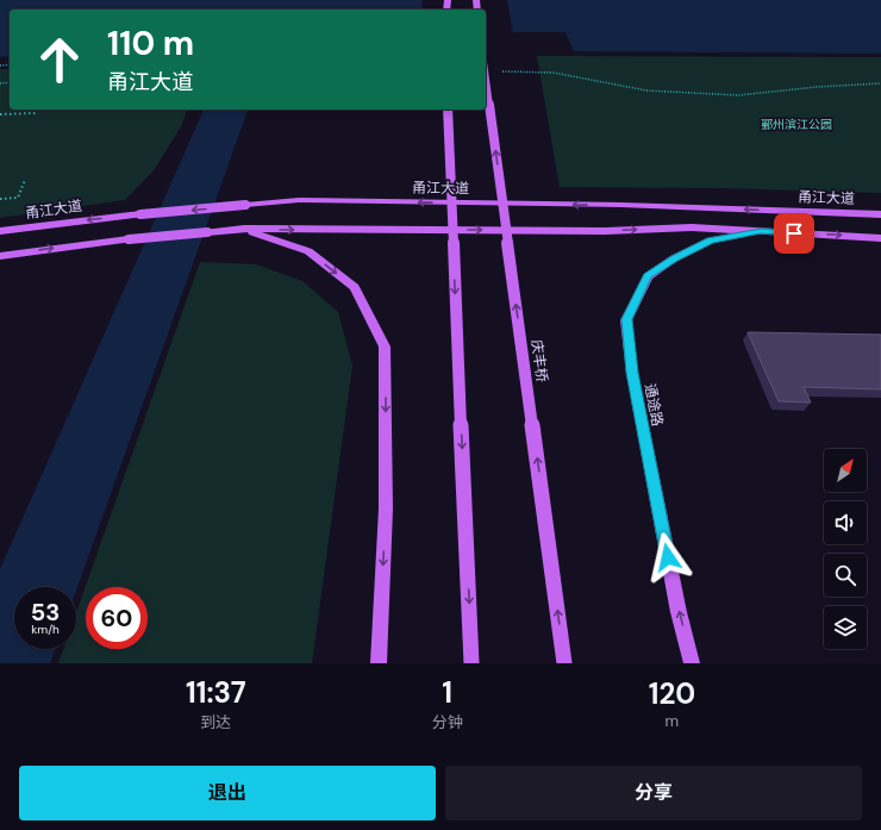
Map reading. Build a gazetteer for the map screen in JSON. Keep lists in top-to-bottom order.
{
  "streets": {
    "main road": ["甬江大道", "庆丰桥", "通途路"]
  },
  "one_way": ["通途路"],
  "parks": ["鄞州滨江公园"],
  "north": "top right",
  "page": {
    "turn": ["110 m", "甬江大道"],
    "speed": "53 km/h",
    "limit": "60",
    "eta": [
      "11:37",
      "到达",
      "1",
      "分钟",
      "120",
      "m"
    ],
    "buttons": ["退出", "分享"]
  }
}
